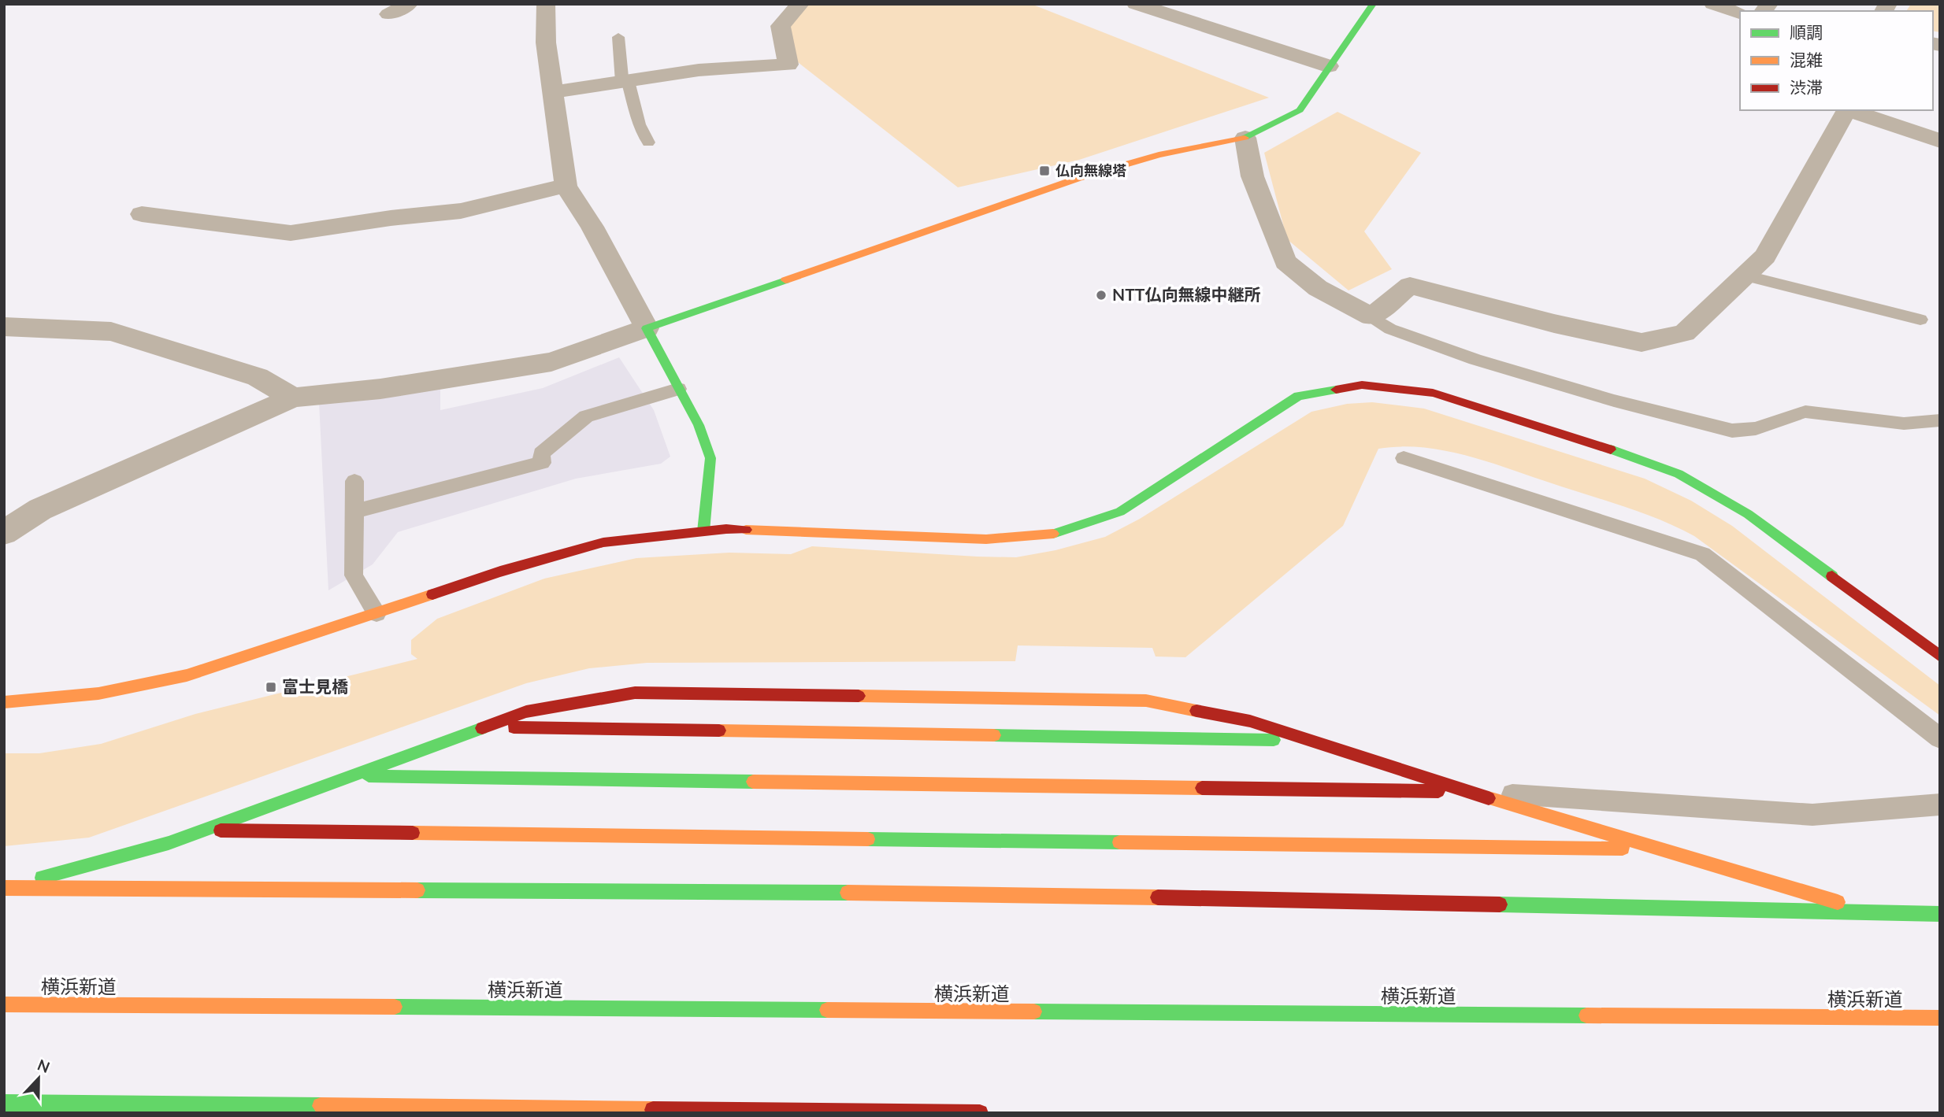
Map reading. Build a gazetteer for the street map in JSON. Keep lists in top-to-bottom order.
{
  "streets": {
    "main road": ["横浜新道"]
  },
  "places": {
    "transit": ["仏向無線塔", "富士見橋"],
    "other": ["NTT仏向無線中継所"]
  },
  "legend": ["順調", "混雑", "渋滞"],
  "north": "top"
}
